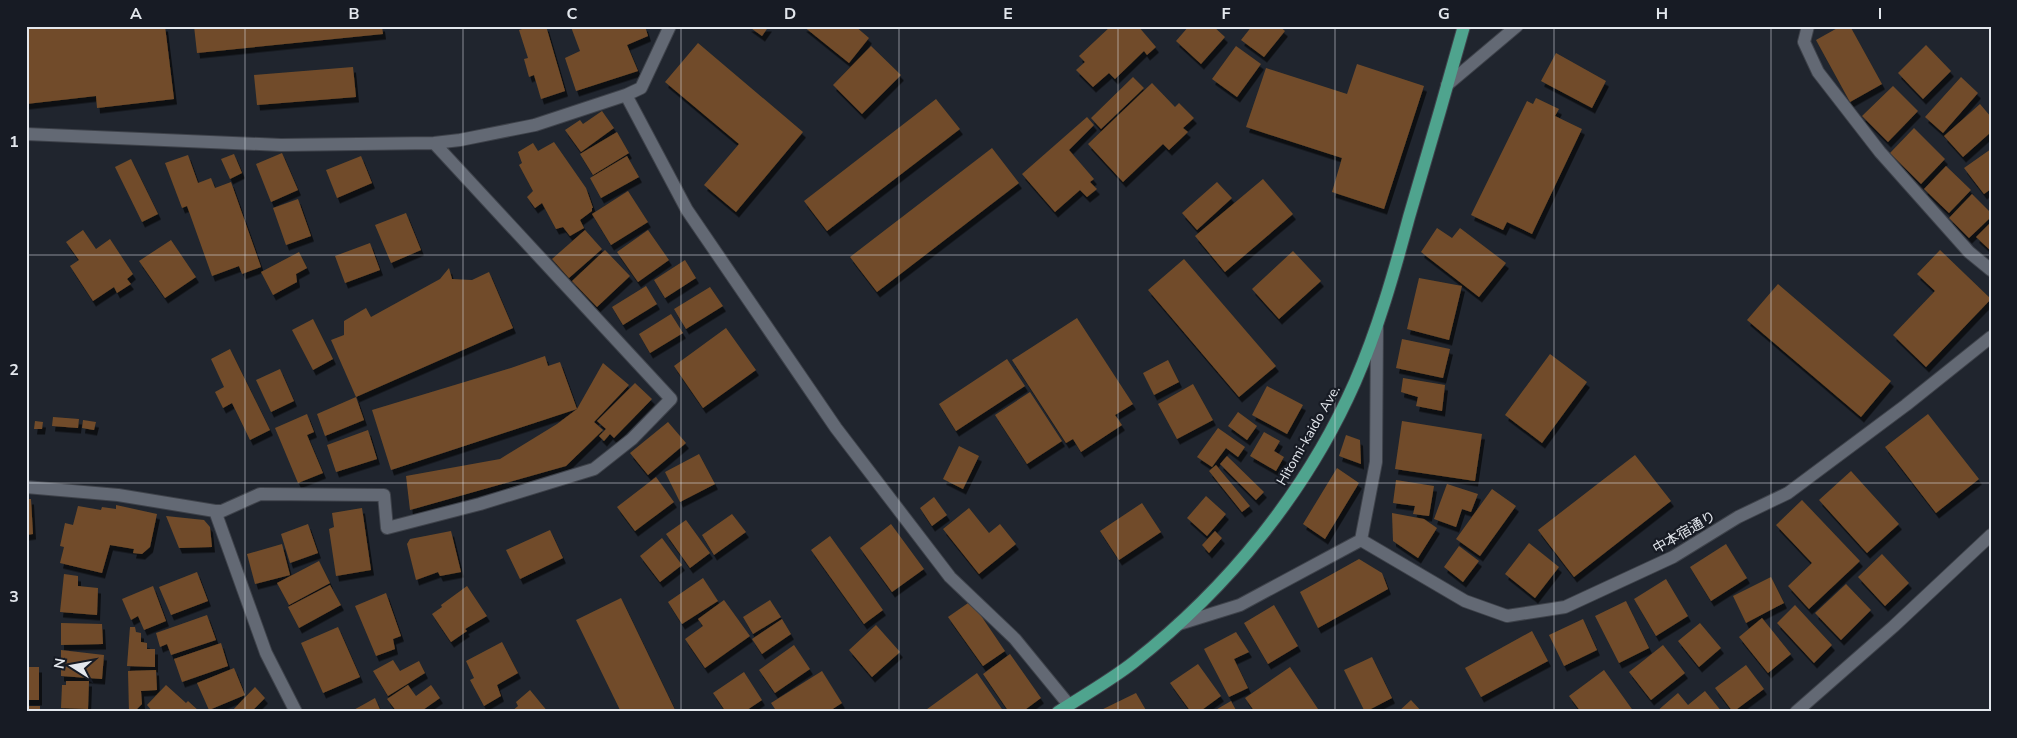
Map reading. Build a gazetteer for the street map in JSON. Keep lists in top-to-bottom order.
{
  "streets": {
    "main road": ["Hitomi-kaido Ave."],
    "street": ["中本宿通り"]
  },
  "north": "left",
  "grid": {
    "columns": [
      "A",
      "B",
      "C",
      "D",
      "E",
      "F",
      "G",
      "H",
      "I"
    ],
    "rows": ["1", "2", "3"]
  }
}
